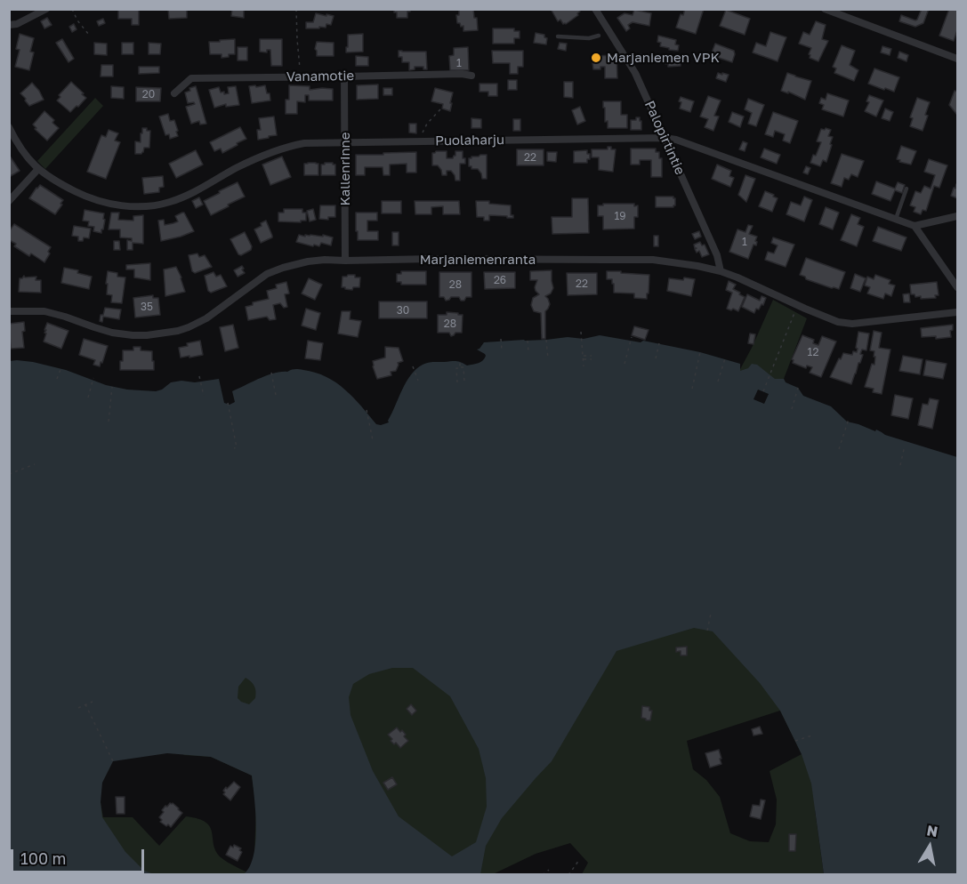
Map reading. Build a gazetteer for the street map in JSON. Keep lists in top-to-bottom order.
{
  "streets": {
    "street": [
      "Vanamotie",
      "Palopirtintie",
      "Puolaharju",
      "Kallenrinne",
      "Marjaniemenranta"
    ]
  },
  "crossings": [
    ["Vanamotie", "Kallenrinne"],
    ["Palopirtintie", "Puolaharju"],
    ["Palopirtintie", "Marjaniemenranta"],
    ["Puolaharju", "Kallenrinne"],
    ["Kallenrinne", "Marjaniemenranta"]
  ],
  "places": ["Marjaniemen VPK"],
  "house_numbers": [
    "1",
    "20",
    "22",
    "19",
    "1",
    "26",
    "22",
    "28",
    "35",
    "30",
    "28",
    "12"
  ],
  "scale_bar": "100 m",
  "north": "top"
}
